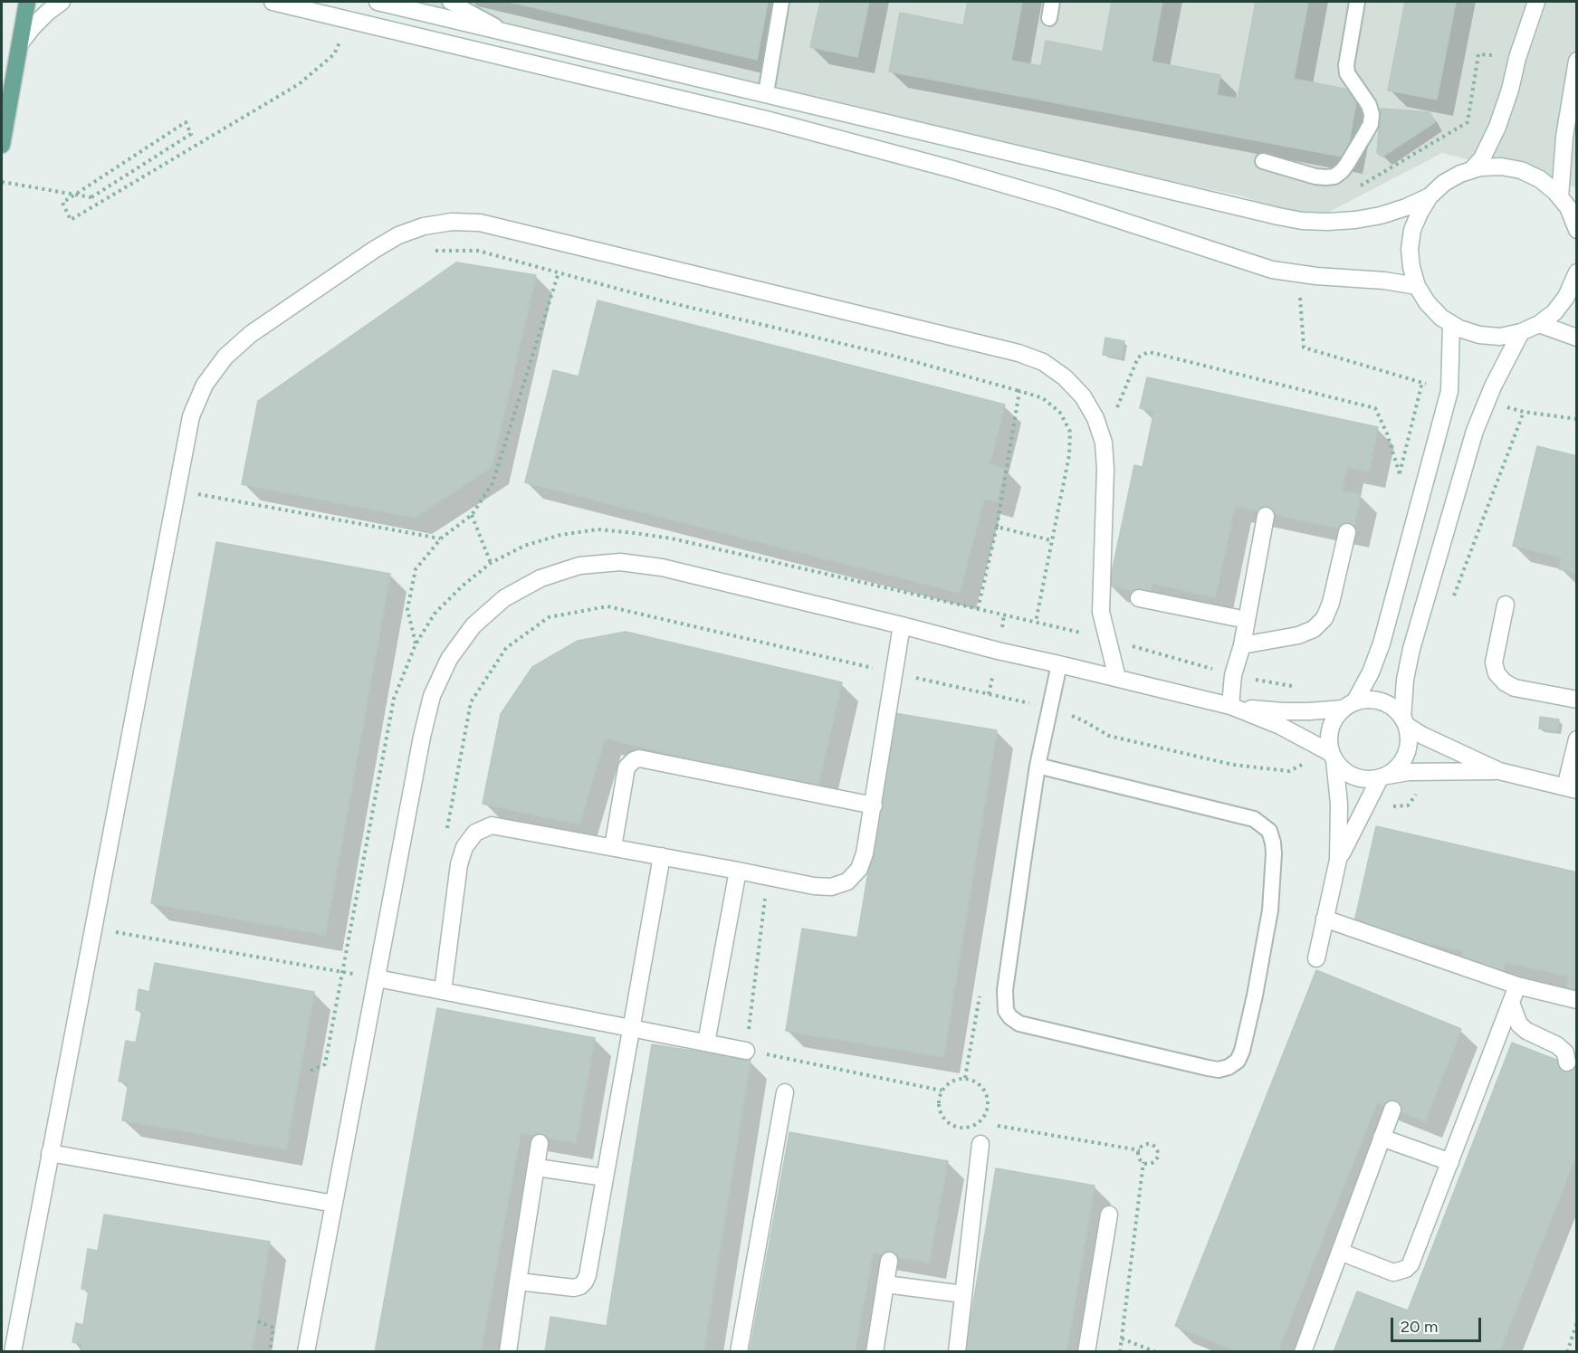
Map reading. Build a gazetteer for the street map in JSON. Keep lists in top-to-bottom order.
{
  "scale_bar": "20 m"
}
